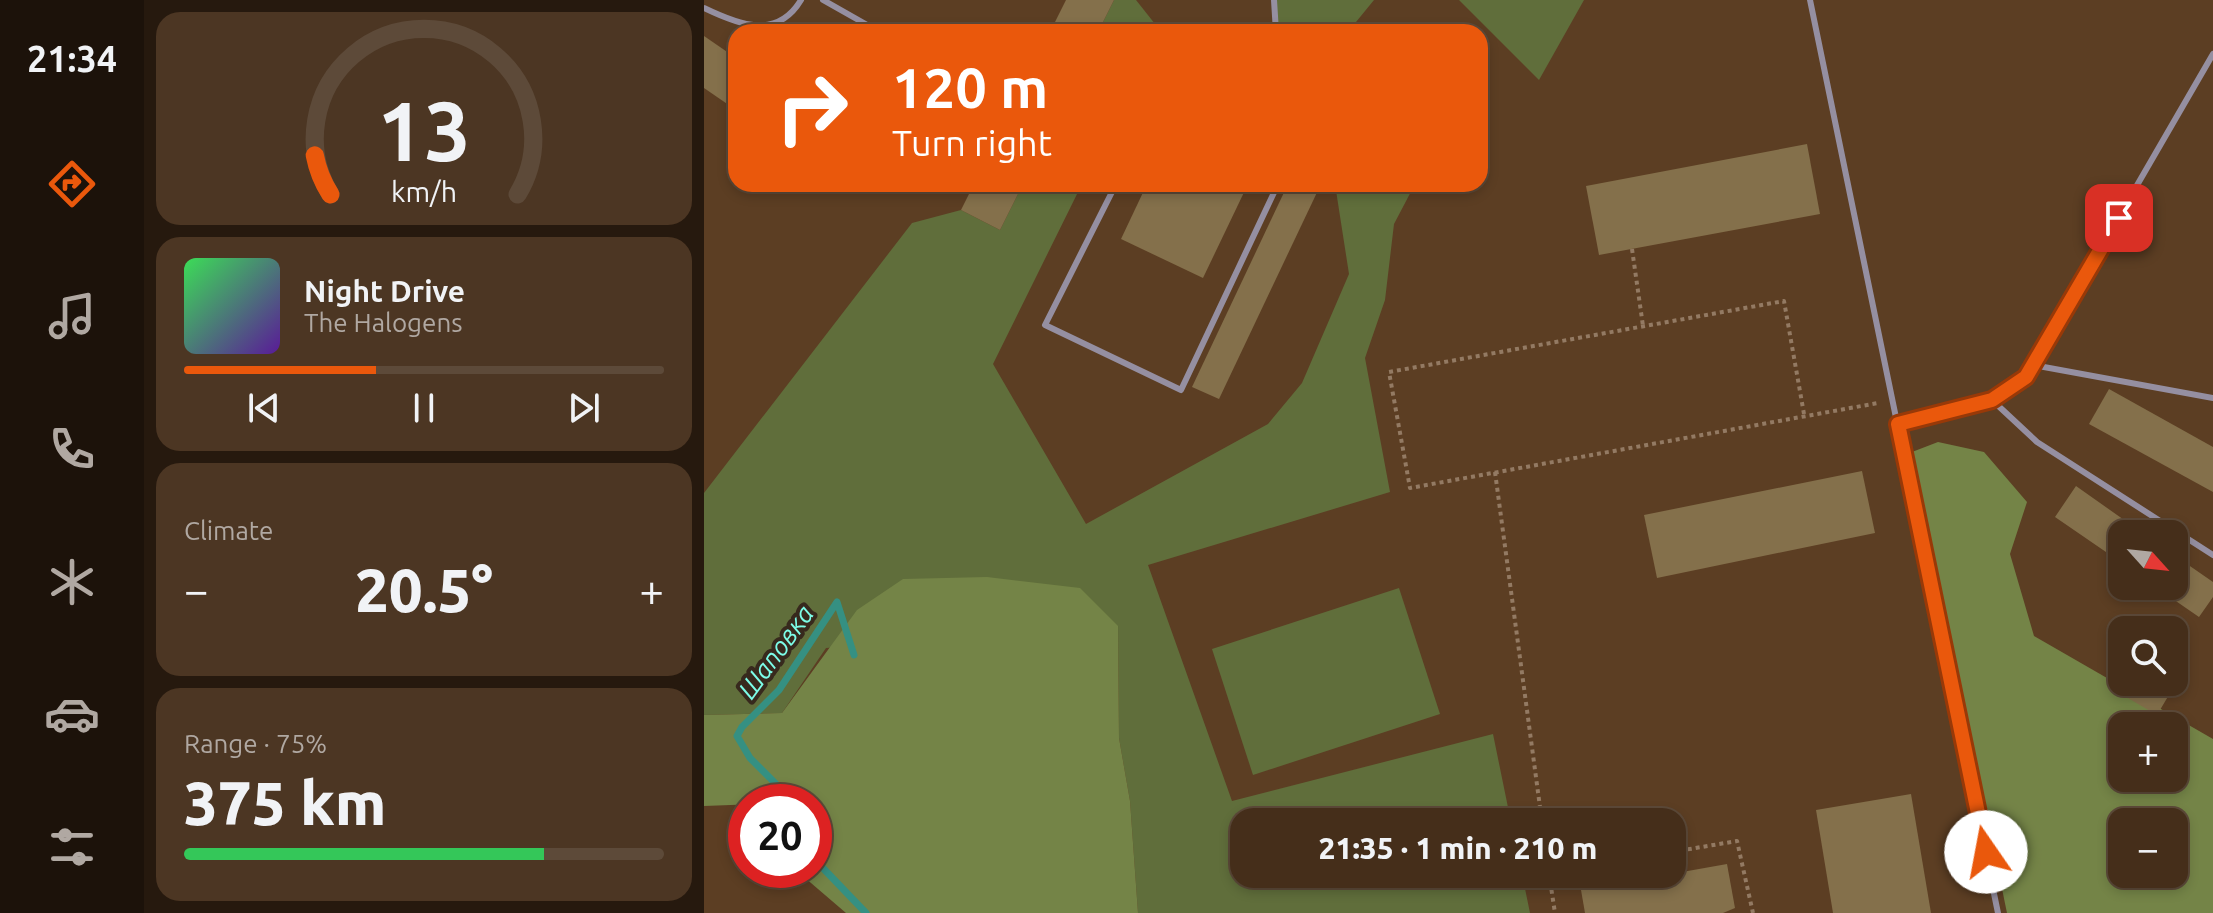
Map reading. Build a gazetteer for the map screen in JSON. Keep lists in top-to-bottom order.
{
  "water": ["Шаповка"],
  "north": "bottom right",
  "page": {
    "tabs": "21:34",
    "turn": ["120 m", "Turn right"],
    "song": ["Night Drive", "The Halogens"],
    "tile": [
      "Climate",
      ["Range · 75%", "375 km"]
    ],
    "map_buttons": ["+", "−"],
    "heat": ["−", "20.5°", "+"],
    "limit": "20",
    "trip": "21:35 · 1 min · 210 m",
    "gauge": ["13", "km/h"]
  }
}
